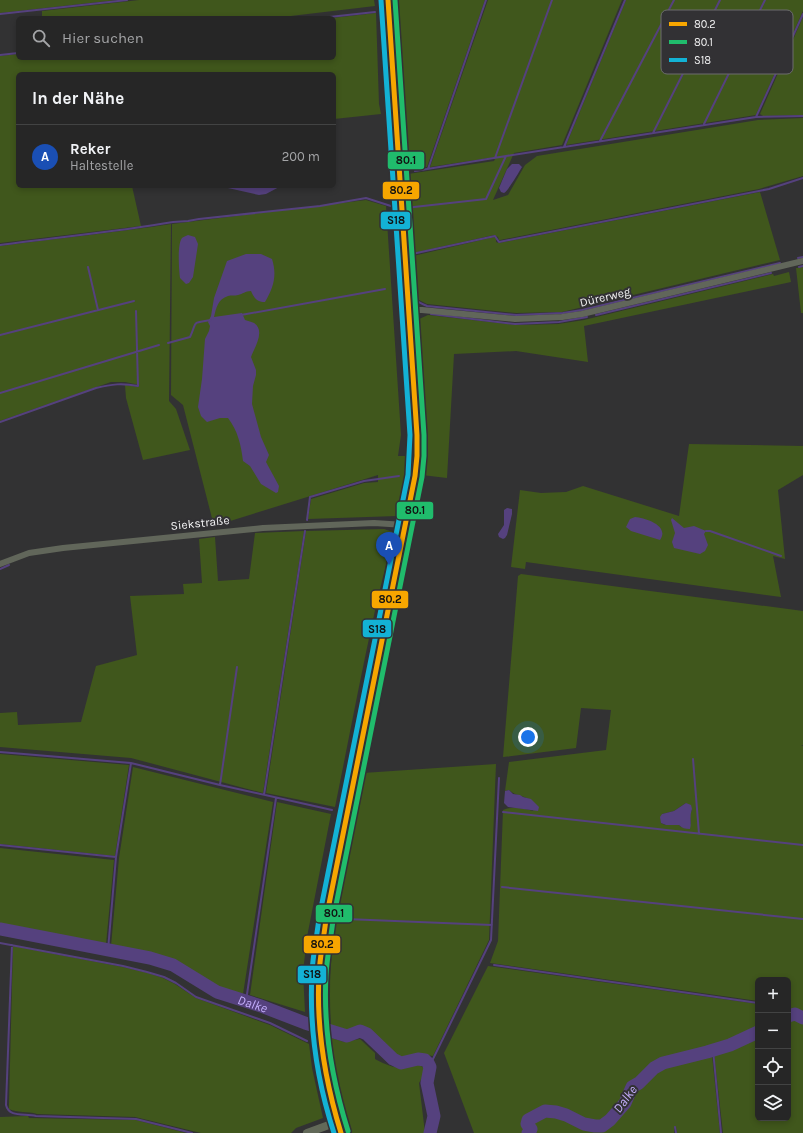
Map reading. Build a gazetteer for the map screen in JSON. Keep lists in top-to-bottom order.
{
  "streets": {
    "street": ["Dürerweg", "Siekstraße"]
  },
  "water": ["Dalke"],
  "lines": ["transit line 80.2", "transit line 80.1", "transit line S18"],
  "legend": ["80.2", "80.1", "S18"],
  "page": {
    "search": "Hier suchen",
    "heading": "In der Nähe",
    "list": [
      {
        "mark": "A",
        "name": "Reker",
        "note": "Haltestelle",
        "value": "200 m"
      }
    ],
    "pins": "A",
    "map_buttons": ["+", "−"]
  }
}
